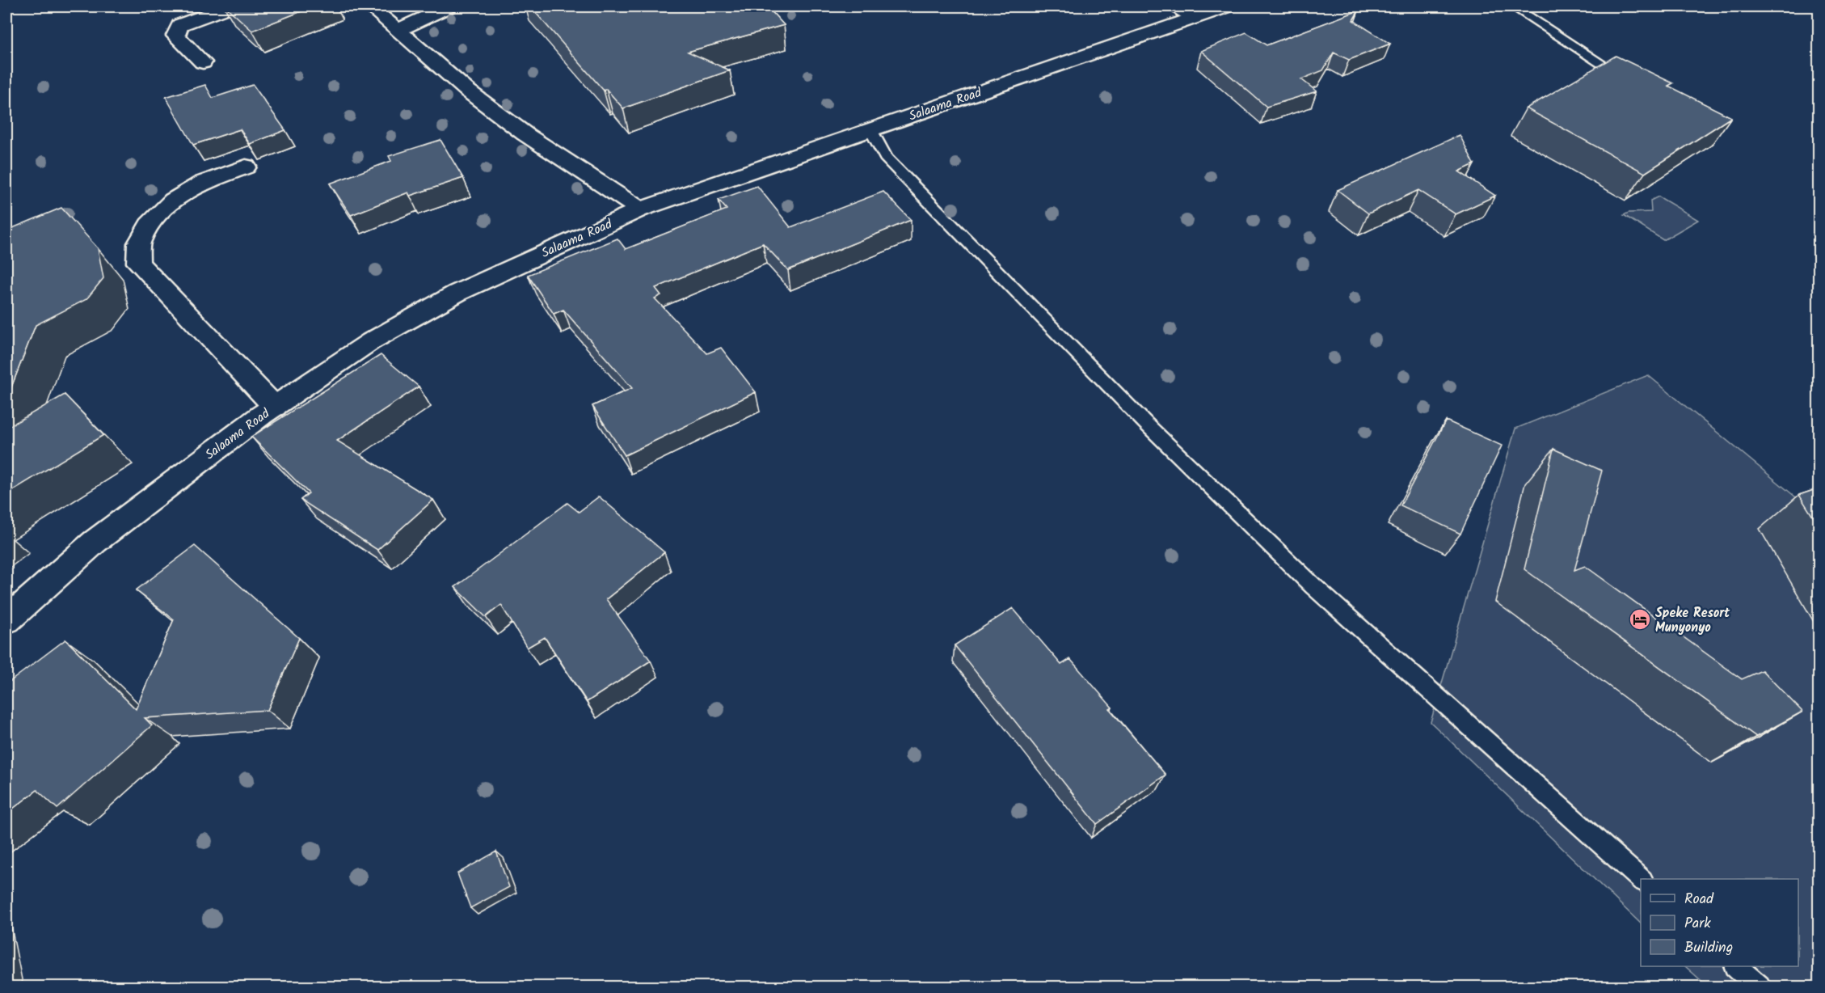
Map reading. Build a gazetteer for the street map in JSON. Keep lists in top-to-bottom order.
{
  "streets": {
    "street": ["Salaama Road"]
  },
  "places": {
    "hotel": ["Speke Resort Munyonyo"]
  },
  "legend": ["Road", "Park", "Building"]
}
